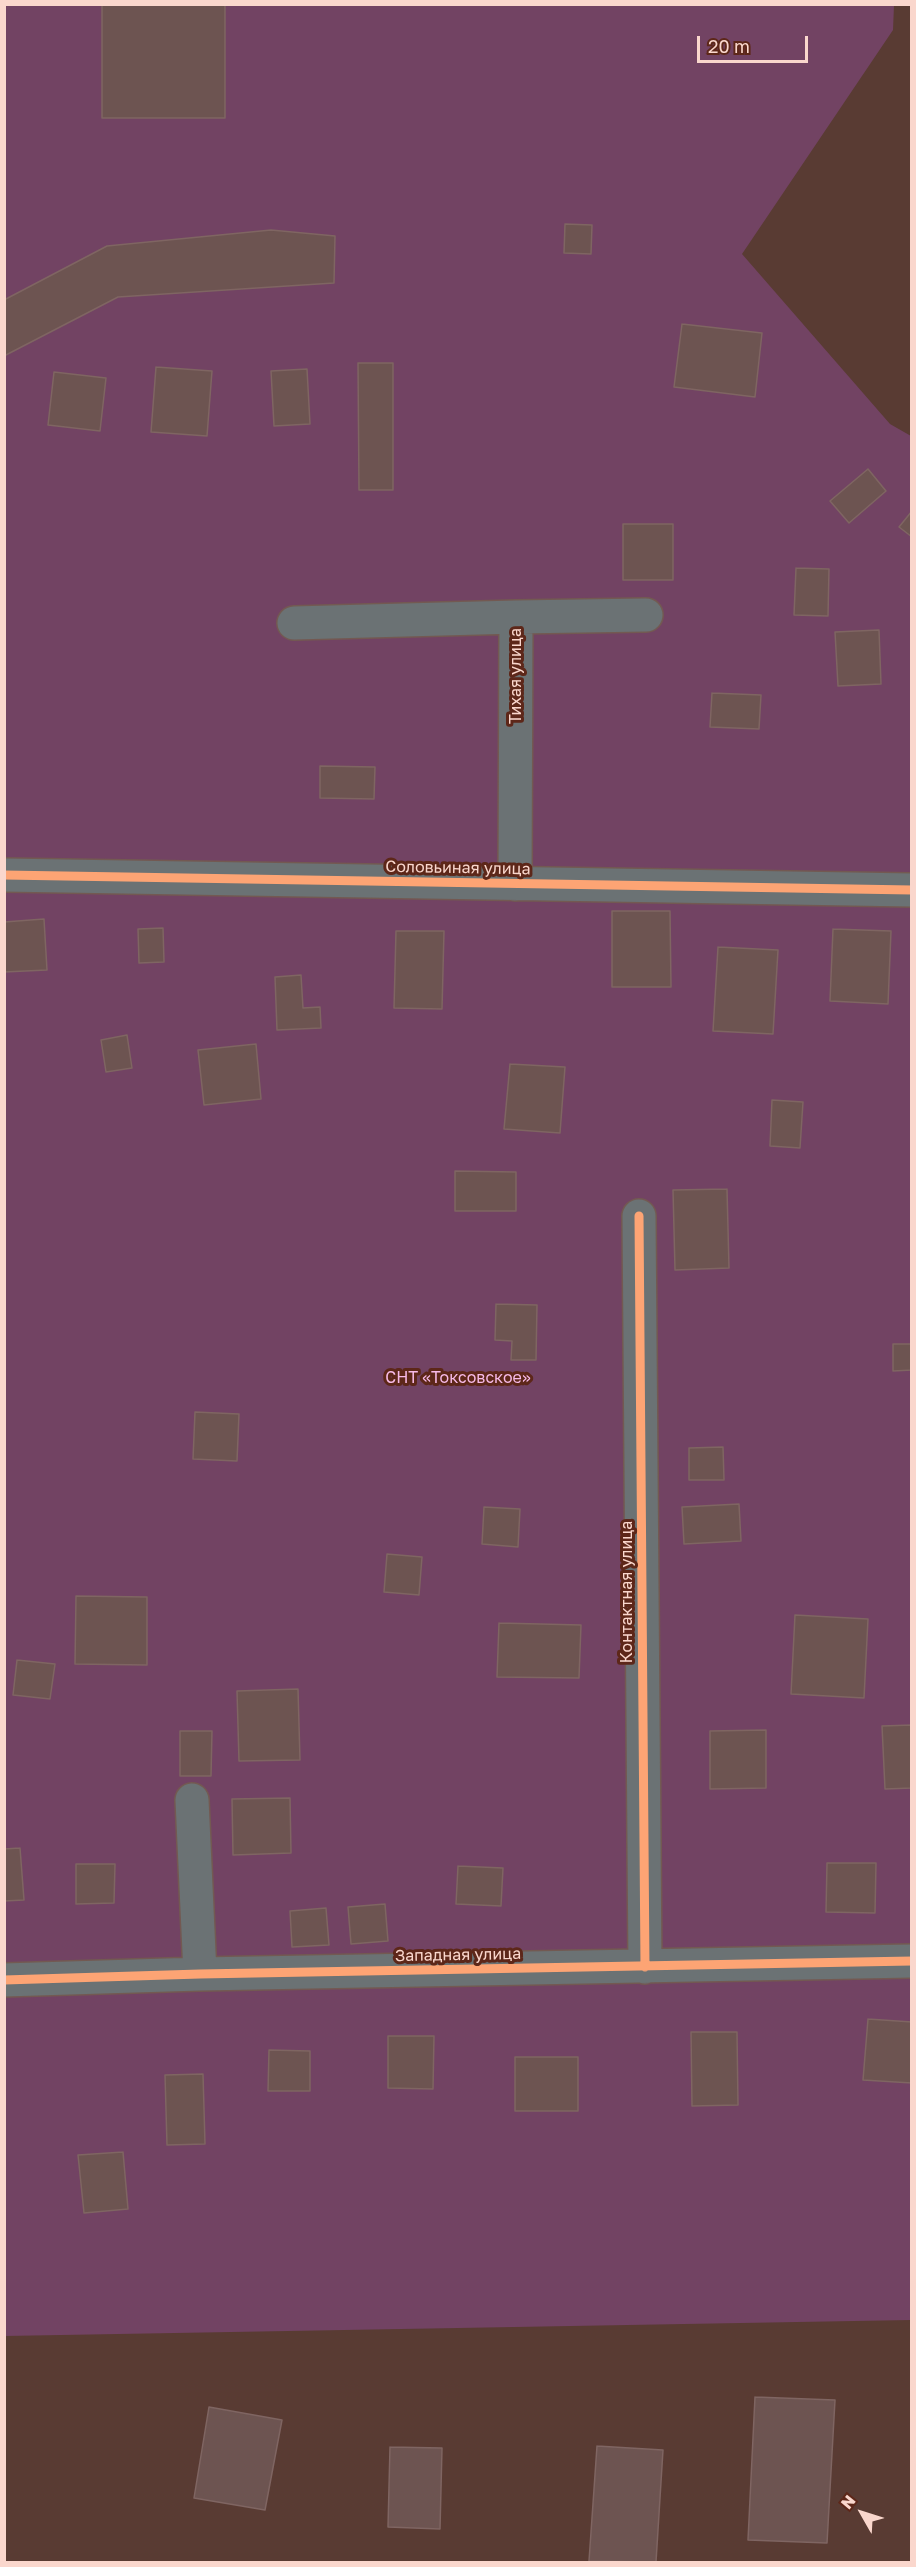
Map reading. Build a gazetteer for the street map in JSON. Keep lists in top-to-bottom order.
{
  "streets": {
    "street": [
      "Тихая улица",
      "Соловьиная улица",
      "Контактная улица",
      "Западная улица"
    ]
  },
  "crossings": [
    ["Тихая улица", "Соловьиная улица"],
    ["Контактная улица", "Западная улица"]
  ],
  "parks": ["СНТ «Токсовское»"],
  "scale_bar": "20 m",
  "north": "top left"
}
